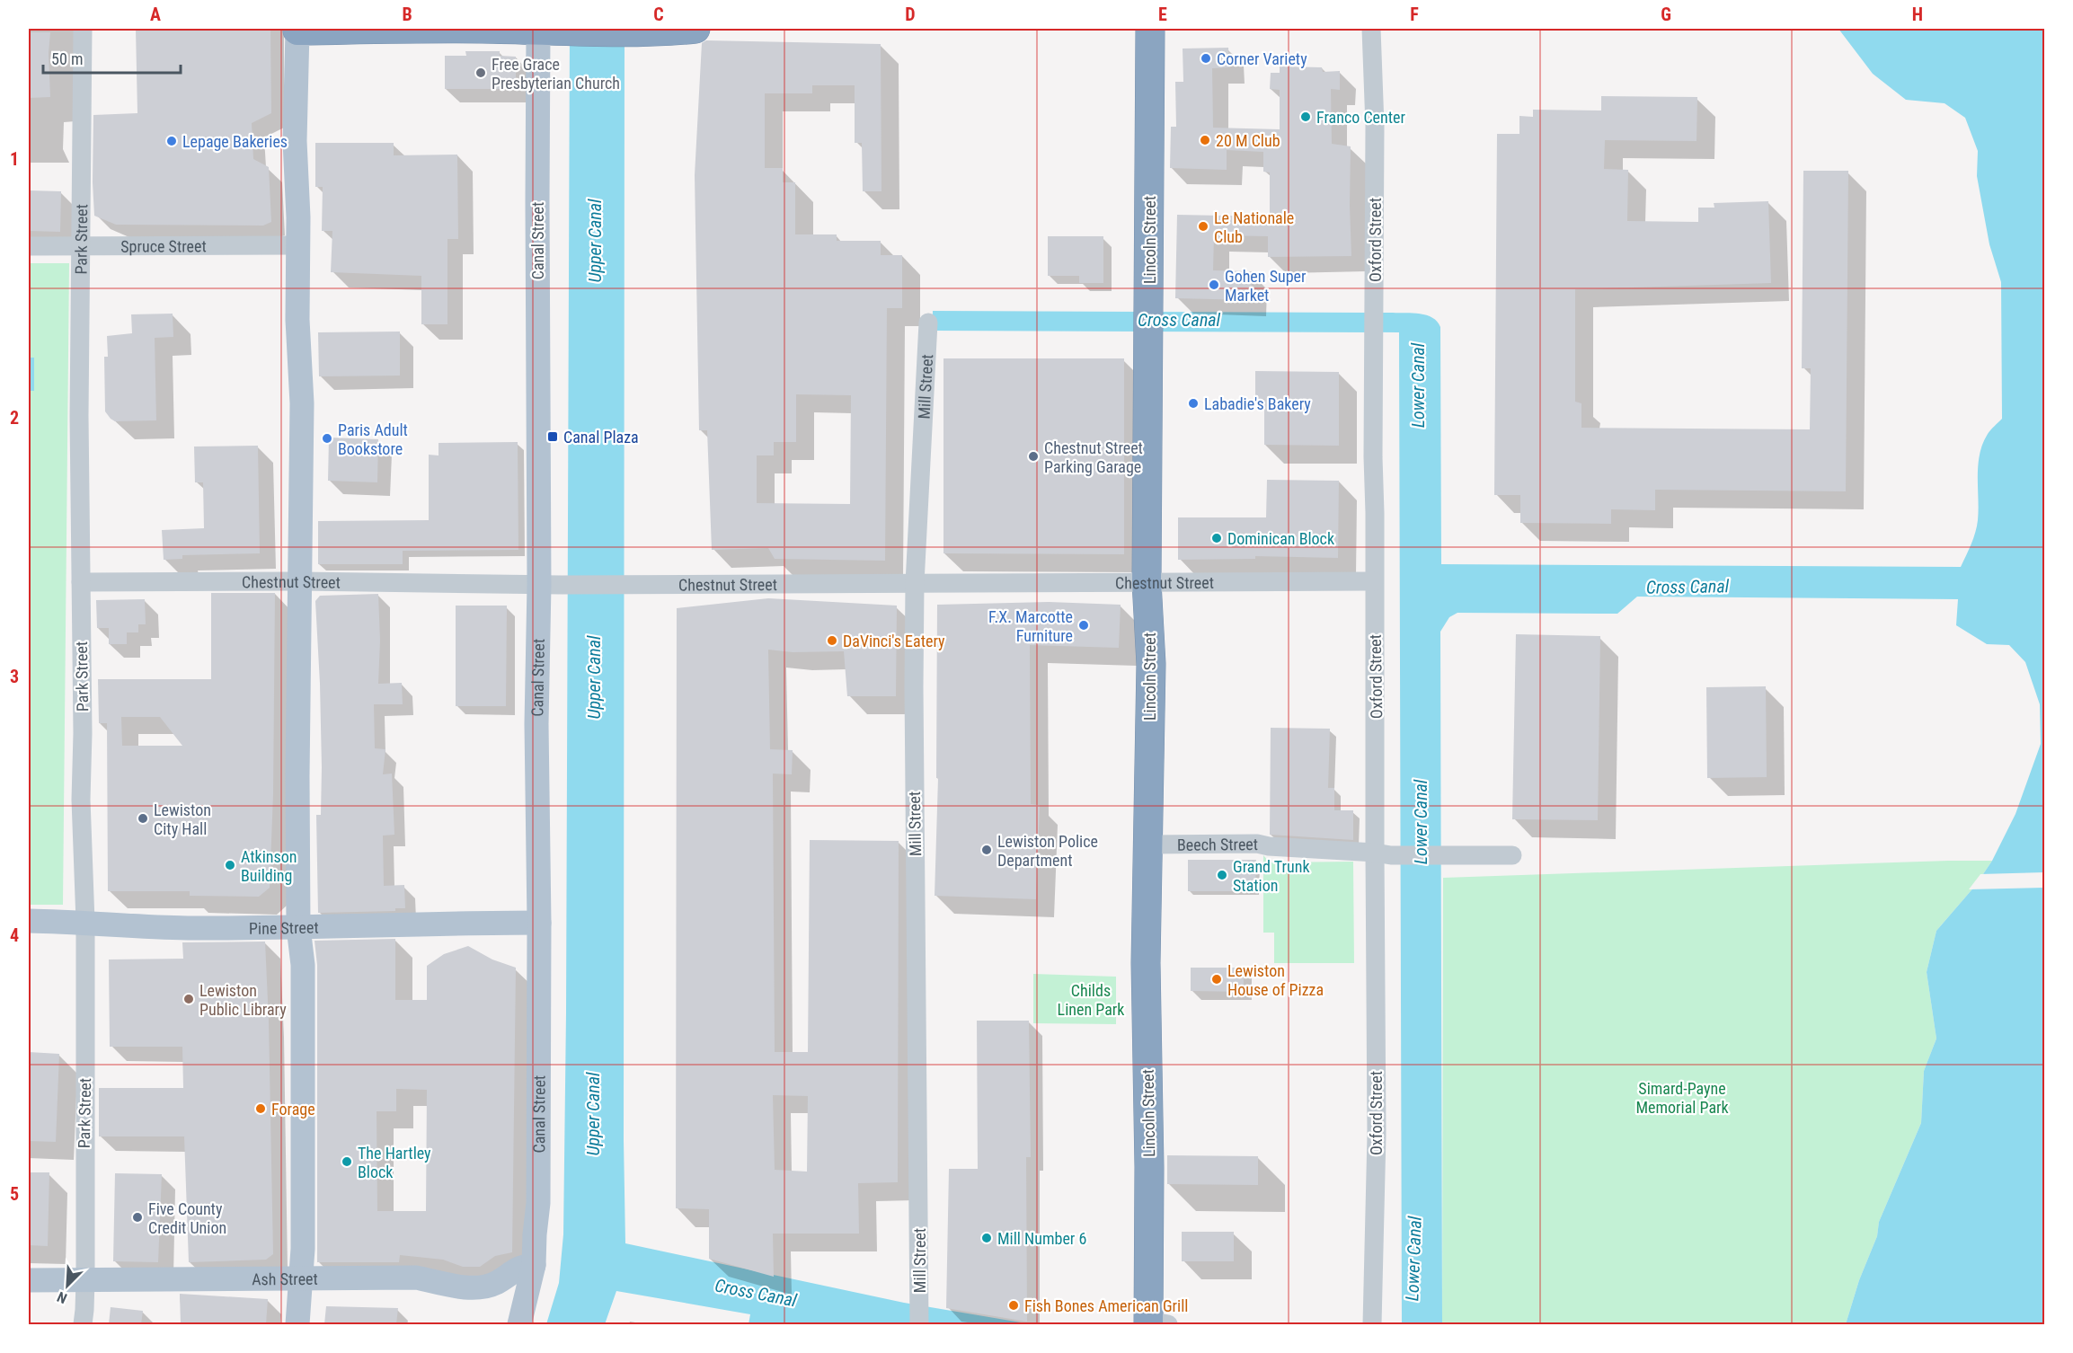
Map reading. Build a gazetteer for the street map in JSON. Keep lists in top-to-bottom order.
{
  "streets": {
    "highway": ["Lincoln Street"],
    "main road": ["Canal Street", "Pine Street", "Ash Street"],
    "street": [
      "Park Street",
      "Oxford Street",
      "Spruce Street",
      "Mill Street",
      "Chestnut Street",
      "Beech Street"
    ]
  },
  "crossings": [
    ["Park Street", "Spruce Street"],
    ["Park Street", "Chestnut Street"],
    ["Park Street", "Pine Street"],
    ["Park Street", "Ash Street"],
    ["Lincoln Street", "Chestnut Street"],
    ["Lincoln Street", "Beech Street"],
    ["Oxford Street", "Chestnut Street"],
    ["Oxford Street", "Beech Street"],
    ["Canal Street", "Chestnut Street"],
    ["Canal Street", "Pine Street"],
    ["Canal Street", "Ash Street"],
    ["Mill Street", "Chestnut Street"]
  ],
  "water": ["Upper Canal", "Cross Canal", "Lower Canal"],
  "parks": ["Childs Linen Park", "Simard-Payne Memorial Park"],
  "places": {
    "other": [
      "Corner Variety",
      "Free Grace Presbyterian Church",
      "Franco Center",
      "20 M Club",
      "Lepage Bakeries",
      "Le Nationale Club",
      "Gohen Super Market",
      "Labadie's Bakery",
      "Paris Adult Bookstore",
      "Chestnut Street Parking Garage",
      "Dominican Block",
      "F.X. Marcotte Furniture",
      "DaVinci's Eatery",
      "Lewiston City Hall",
      "Lewiston Police Department",
      "Atkinson Building",
      "Grand Trunk Station",
      "Lewiston House of Pizza",
      "Lewiston Public Library",
      "Forage",
      "The Hartley Block",
      "Five County Credit Union",
      "Mill Number 6",
      "Fish Bones American Grill"
    ],
    "transit": ["Canal Plaza"]
  },
  "scale_bar": "50 m",
  "north": "bottom left",
  "grid": {
    "columns": [
      "A",
      "B",
      "C",
      "D",
      "E",
      "F",
      "G",
      "H"
    ],
    "rows": [
      "1",
      "2",
      "3",
      "4",
      "5"
    ]
  }
}
